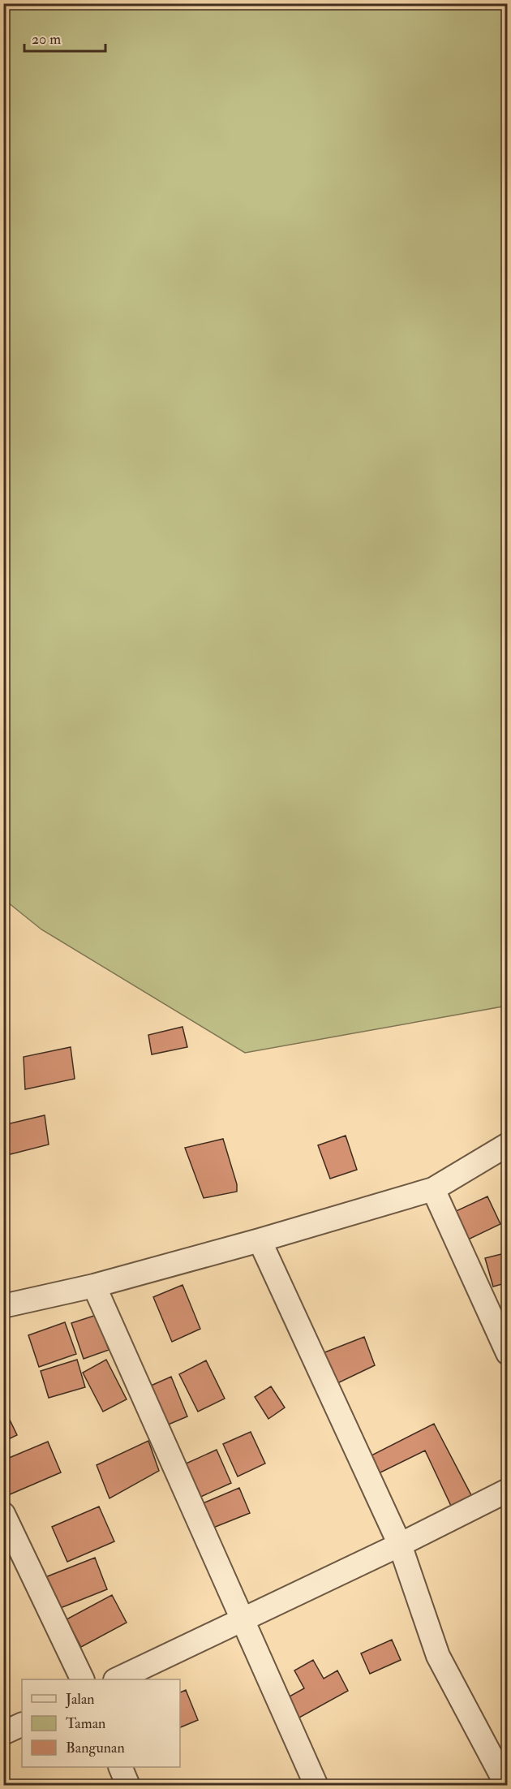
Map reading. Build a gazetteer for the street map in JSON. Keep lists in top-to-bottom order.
{
  "legend": ["Jalan", "Taman", "Bangunan"],
  "scale_bar": "20 m"
}
